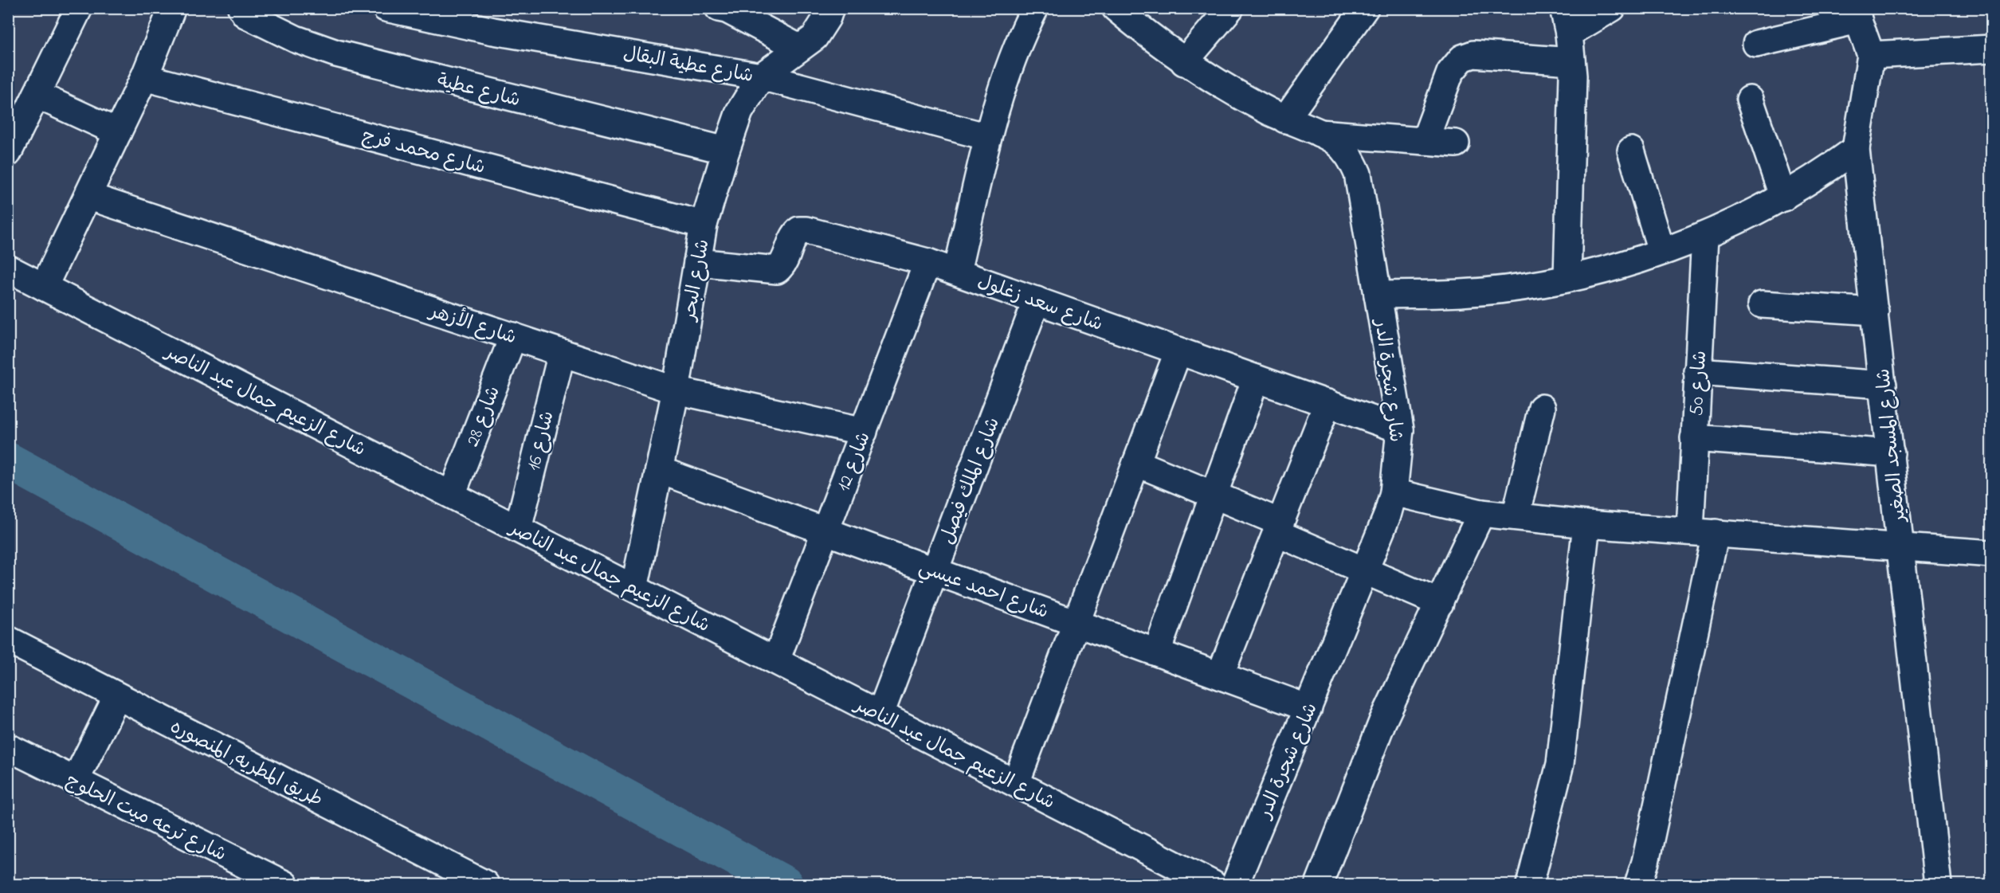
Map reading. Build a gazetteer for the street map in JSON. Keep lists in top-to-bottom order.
{
  "streets": {
    "street": [
      "شارع عطية البقال",
      "شارع عطية",
      "شارع محمد فرج",
      "شارع البحر",
      "شارع سعد زغلول",
      "شارع الأزهر",
      "شارع شجرة الدر",
      "شارع 50",
      "شارع الزعيم جمال عبد الناصر",
      "شارع 28",
      "شارع 16",
      "شارع المسجد الصغير",
      "شارع 12",
      "شارع الملك فيصل",
      "شارع احمد عيسي",
      "طريق المطريه, المنصوره",
      "شارع ترعه ميت الحلوج"
    ]
  },
  "crossings": [
    ["شارع عطية البقال", "شارع البحر"],
    ["شارع عطية", "شارع البحر"],
    ["شارع محمد فرج", "شارع البحر"],
    ["شارع البحر", "شارع سعد زغلول"],
    ["شارع البحر", "شارع الأزهر"],
    ["شارع البحر", "شارع الزعيم جمال عبد الناصر"],
    ["شارع البحر", "شارع احمد عيسي"],
    ["شارع سعد زغلول", "شارع شجرة الدر"],
    ["شارع سعد زغلول", "شارع 12"],
    ["شارع سعد زغلول", "شارع الملك فيصل"],
    ["شارع الأزهر", "شارع 28"],
    ["شارع الأزهر", "شارع 16"],
    ["شارع الأزهر", "شارع 12"],
    ["شارع شجرة الدر", "شارع احمد عيسي"],
    ["شارع الزعيم جمال عبد الناصر", "شارع 28"],
    ["شارع الزعيم جمال عبد الناصر", "شارع 16"],
    ["شارع الزعيم جمال عبد الناصر", "شارع 12"],
    ["شارع الزعيم جمال عبد الناصر", "شارع الملك فيصل"],
    ["شارع 12", "شارع احمد عيسي"],
    ["شارع الملك فيصل", "شارع احمد عيسي"]
  ]
}
